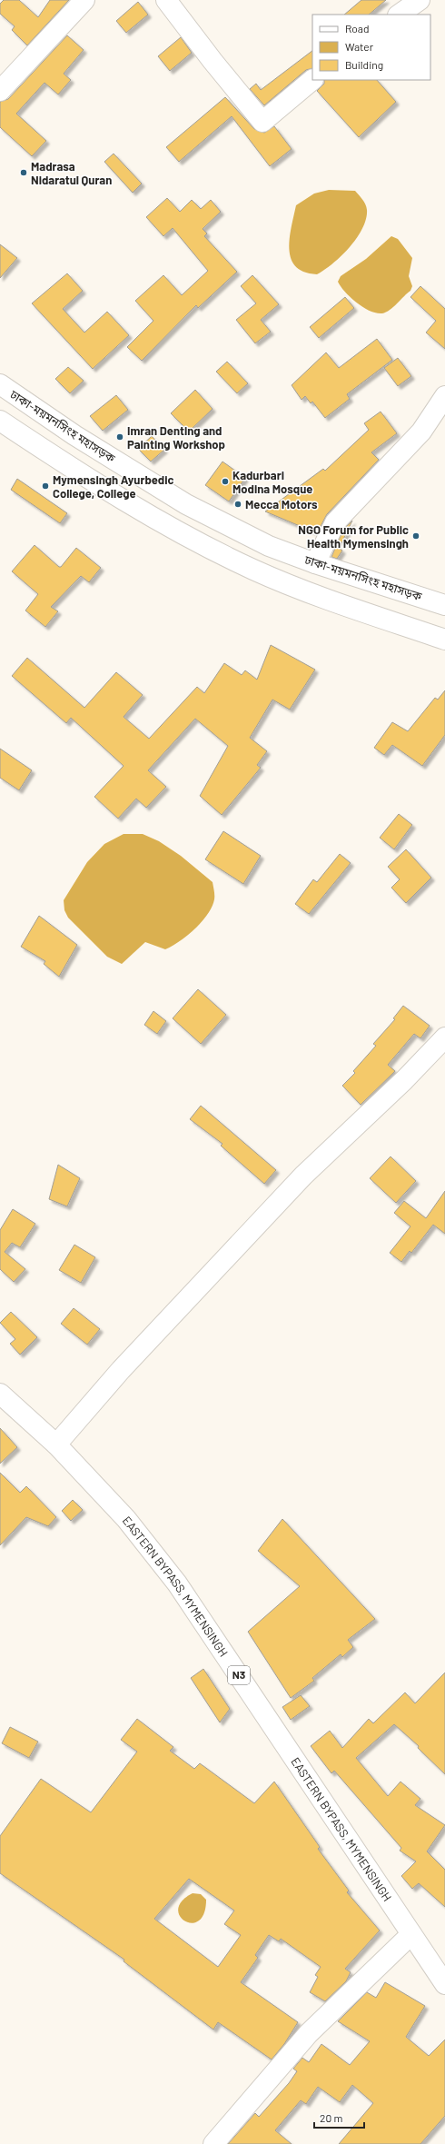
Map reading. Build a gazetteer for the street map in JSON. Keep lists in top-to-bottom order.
{
  "streets": {
    "main road": ["ঢাকা-ময়মনসিংহ মহাসড়ক", "EASTERN BYPASS, MYMENSINGH", "N3"]
  },
  "places": [
    "Madrasa Nidaratul Quran",
    "Imran Denting and Painting Workshop",
    "Kadurbari Modina Mosque",
    "Mymensingh Ayurbedic College, College",
    "Mecca Motors",
    "NGO Forum for Public Health Mymensingh"
  ],
  "legend": ["Road", "Water", "Building"],
  "scale_bar": "20 m"
}
